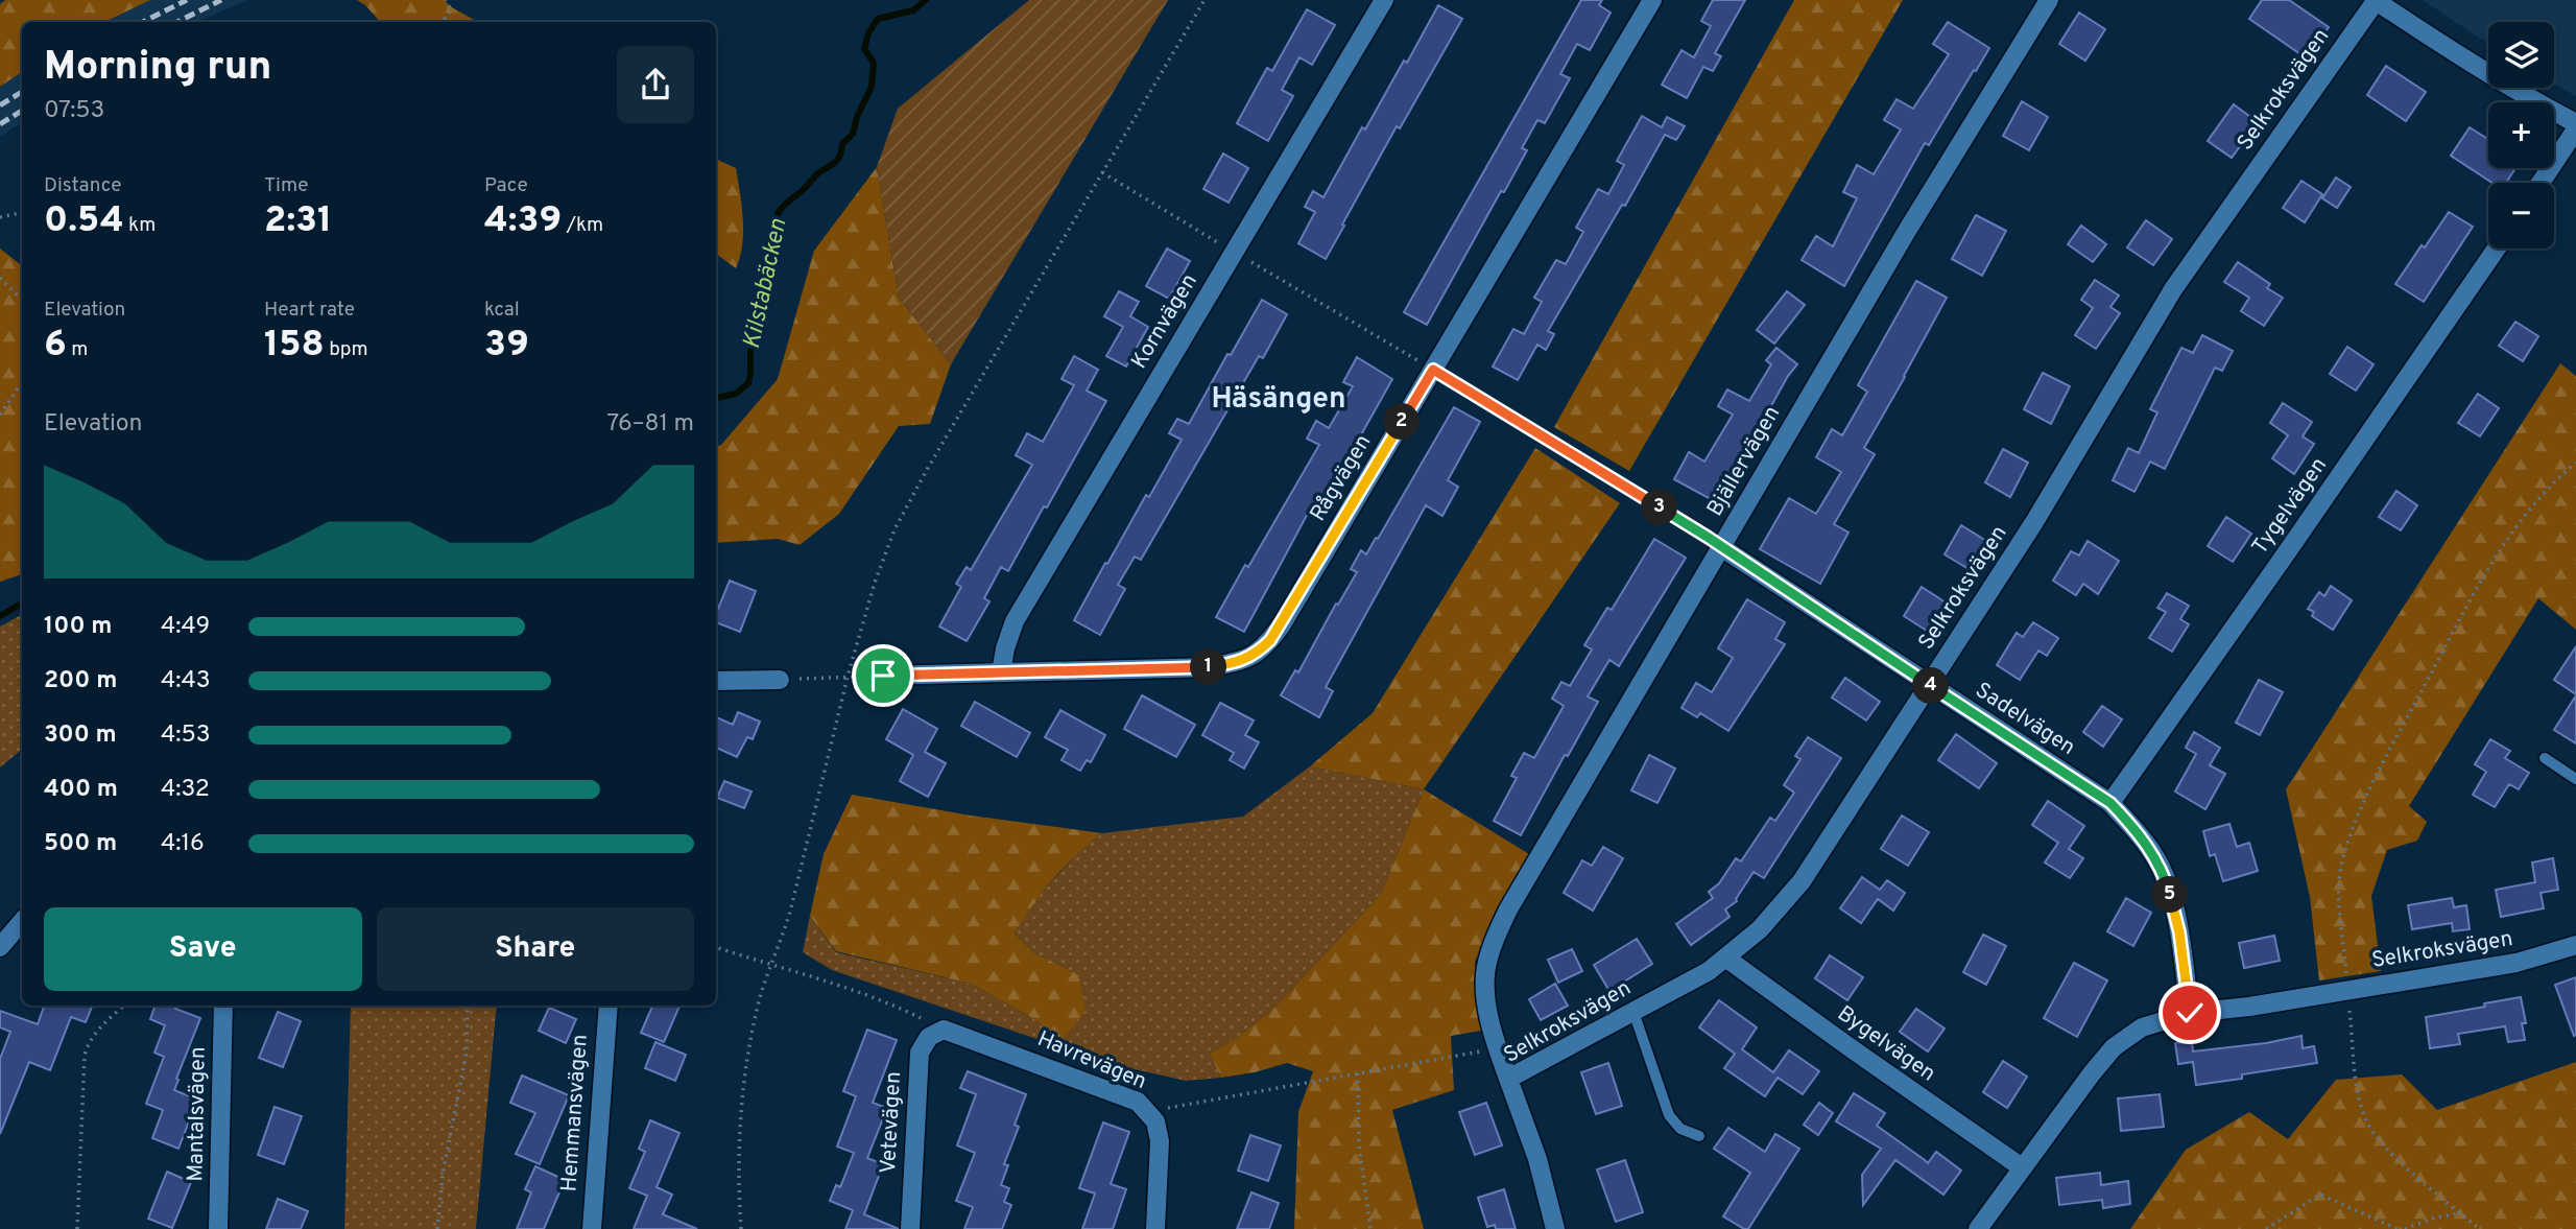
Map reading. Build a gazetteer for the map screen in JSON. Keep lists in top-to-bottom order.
{
  "streets": {
    "street": [
      "Selkroksvägen",
      "Kornvägen",
      "Bjällervägen",
      "Rågvägen",
      "Tygelvägen",
      "Sadelvägen",
      "Bygelvägen",
      "Havrevägen",
      "Hemmansvägen",
      "Mantalsvägen",
      "Vetevägen"
    ]
  },
  "crossings": [
    ["Selkroksvägen", "Bjällervägen"],
    ["Selkroksvägen", "Sadelvägen"],
    ["Selkroksvägen", "Bygelvägen"],
    ["Kornvägen", "Rågvägen"],
    ["Bjällervägen", "Sadelvägen"],
    ["Tygelvägen", "Sadelvägen"],
    ["Havrevägen", "Vetevägen"]
  ],
  "districts": ["Häsängen"],
  "water": ["Kilstabäcken"],
  "page": {
    "map_buttons": ["+", "−"],
    "heading": ["Morning run", "07:53"],
    "stats": [
      ["Distance", "0.54 km"],
      ["Time", "2:31"],
      ["Pace", "4:39 /km"],
      ["Elevation", "6 m"],
      ["Heart rate", "158 bpm"],
      ["kcal", "39"]
    ],
    "chart": ["Elevation", "76–81 m"],
    "pins": [
      "2",
      "3",
      "1",
      "4",
      "5"
    ],
    "list": [
      {
        "name": "100 m",
        "note": "4:49"
      },
      {
        "name": "200 m",
        "note": "4:43"
      },
      {
        "name": "300 m",
        "note": "4:53"
      },
      {
        "name": "400 m",
        "note": "4:32"
      },
      {
        "name": "500 m",
        "note": "4:16"
      }
    ],
    "buttons": ["Save", "Share"]
  }
}
